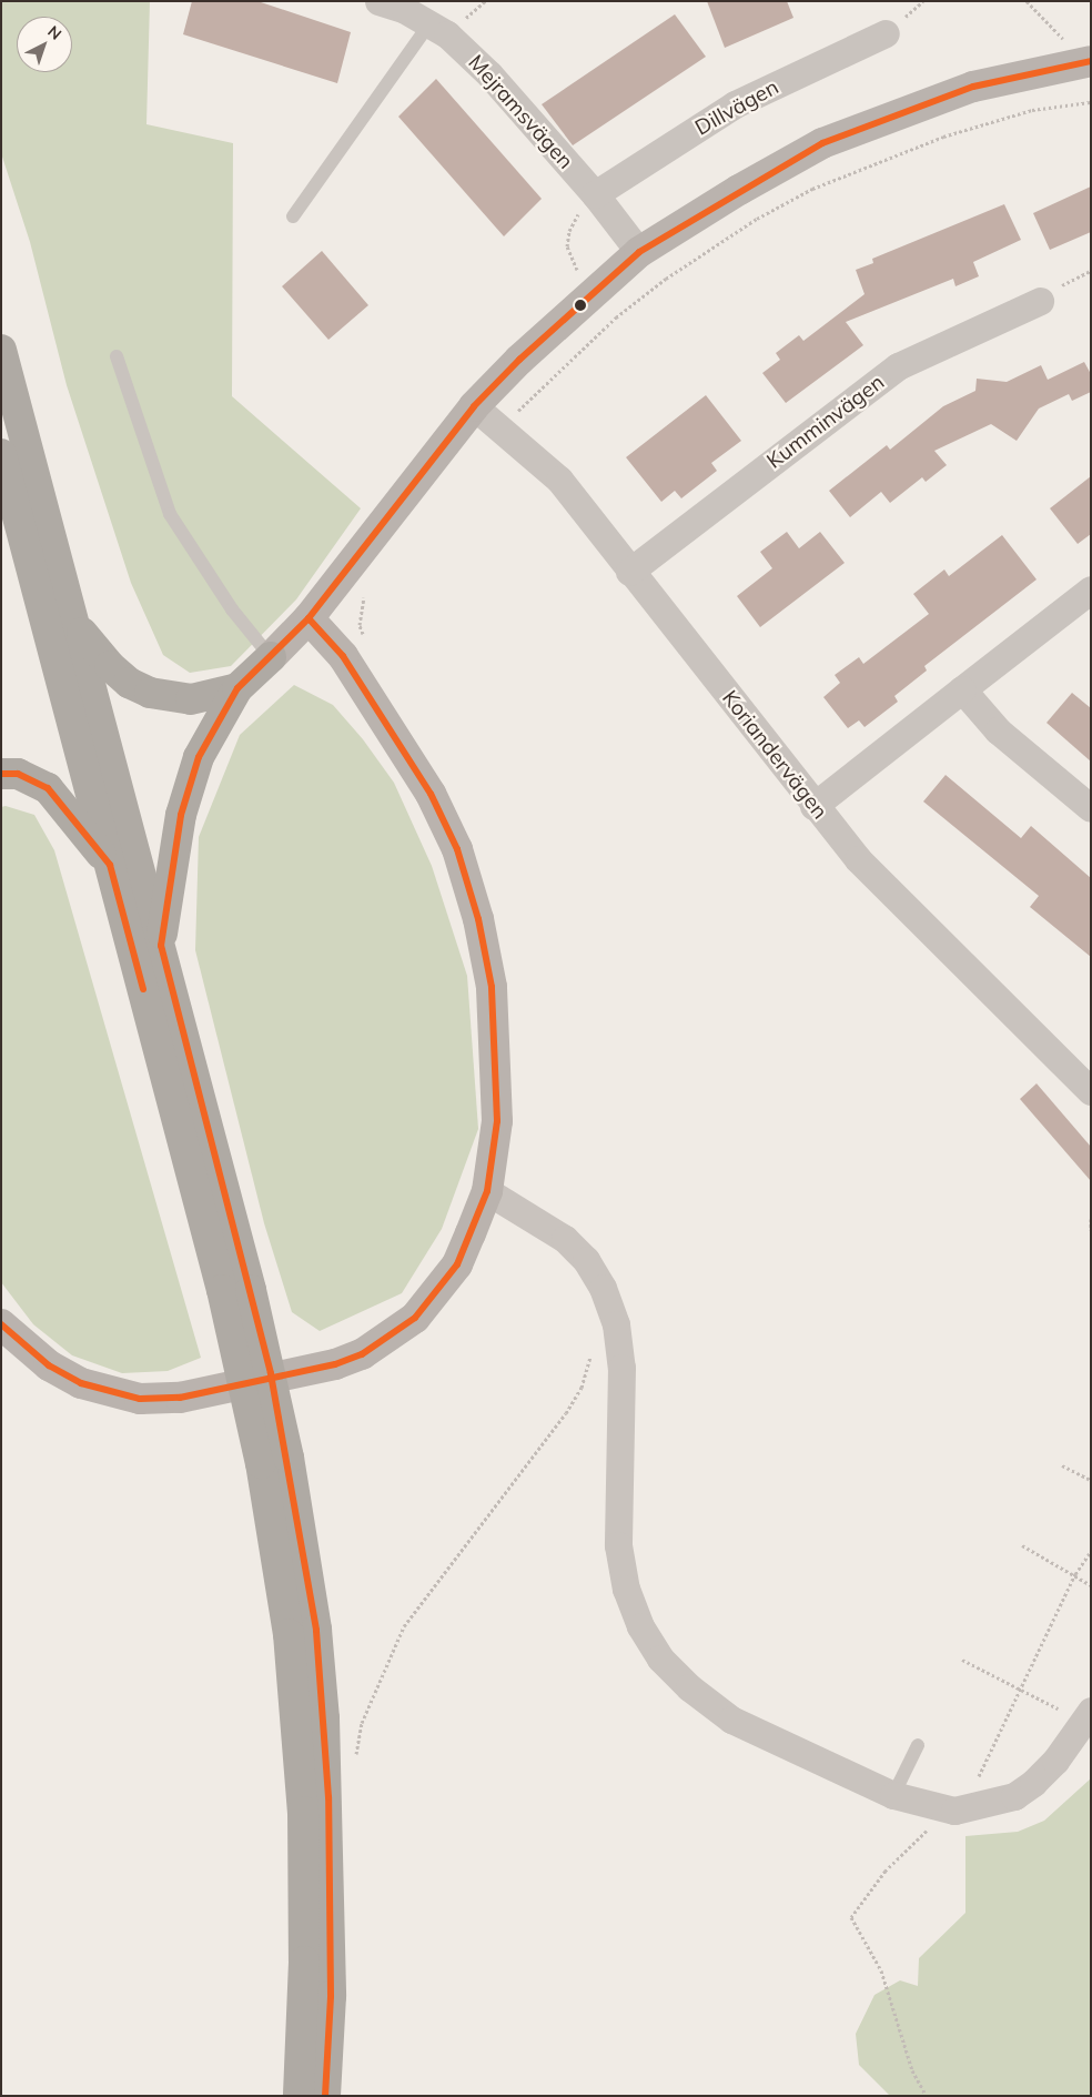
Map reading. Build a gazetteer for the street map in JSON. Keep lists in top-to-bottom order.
{
  "streets": {
    "street": [
      "Dillvägen",
      "Mejramsvägen",
      "Kumminvägen",
      "Koriandervägen"
    ]
  },
  "crossings": [
    ["Dillvägen", "Mejramsvägen"],
    ["Kumminvägen", "Koriandervägen"]
  ],
  "north": "top right"
}
